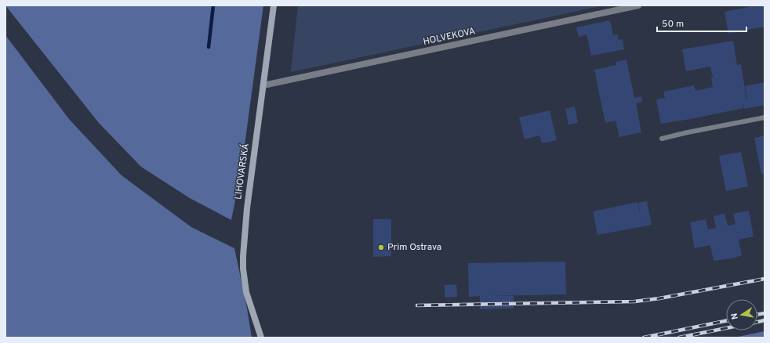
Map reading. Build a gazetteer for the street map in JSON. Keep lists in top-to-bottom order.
{
  "streets": {
    "street": ["HOLVEKOVA", "LIHOVARSKÁ"]
  },
  "crossings": [
    ["HOLVEKOVA", "LIHOVARSKÁ"]
  ],
  "places": ["Prim Ostrava"],
  "scale_bar": "50 m",
  "north": "left"
}
